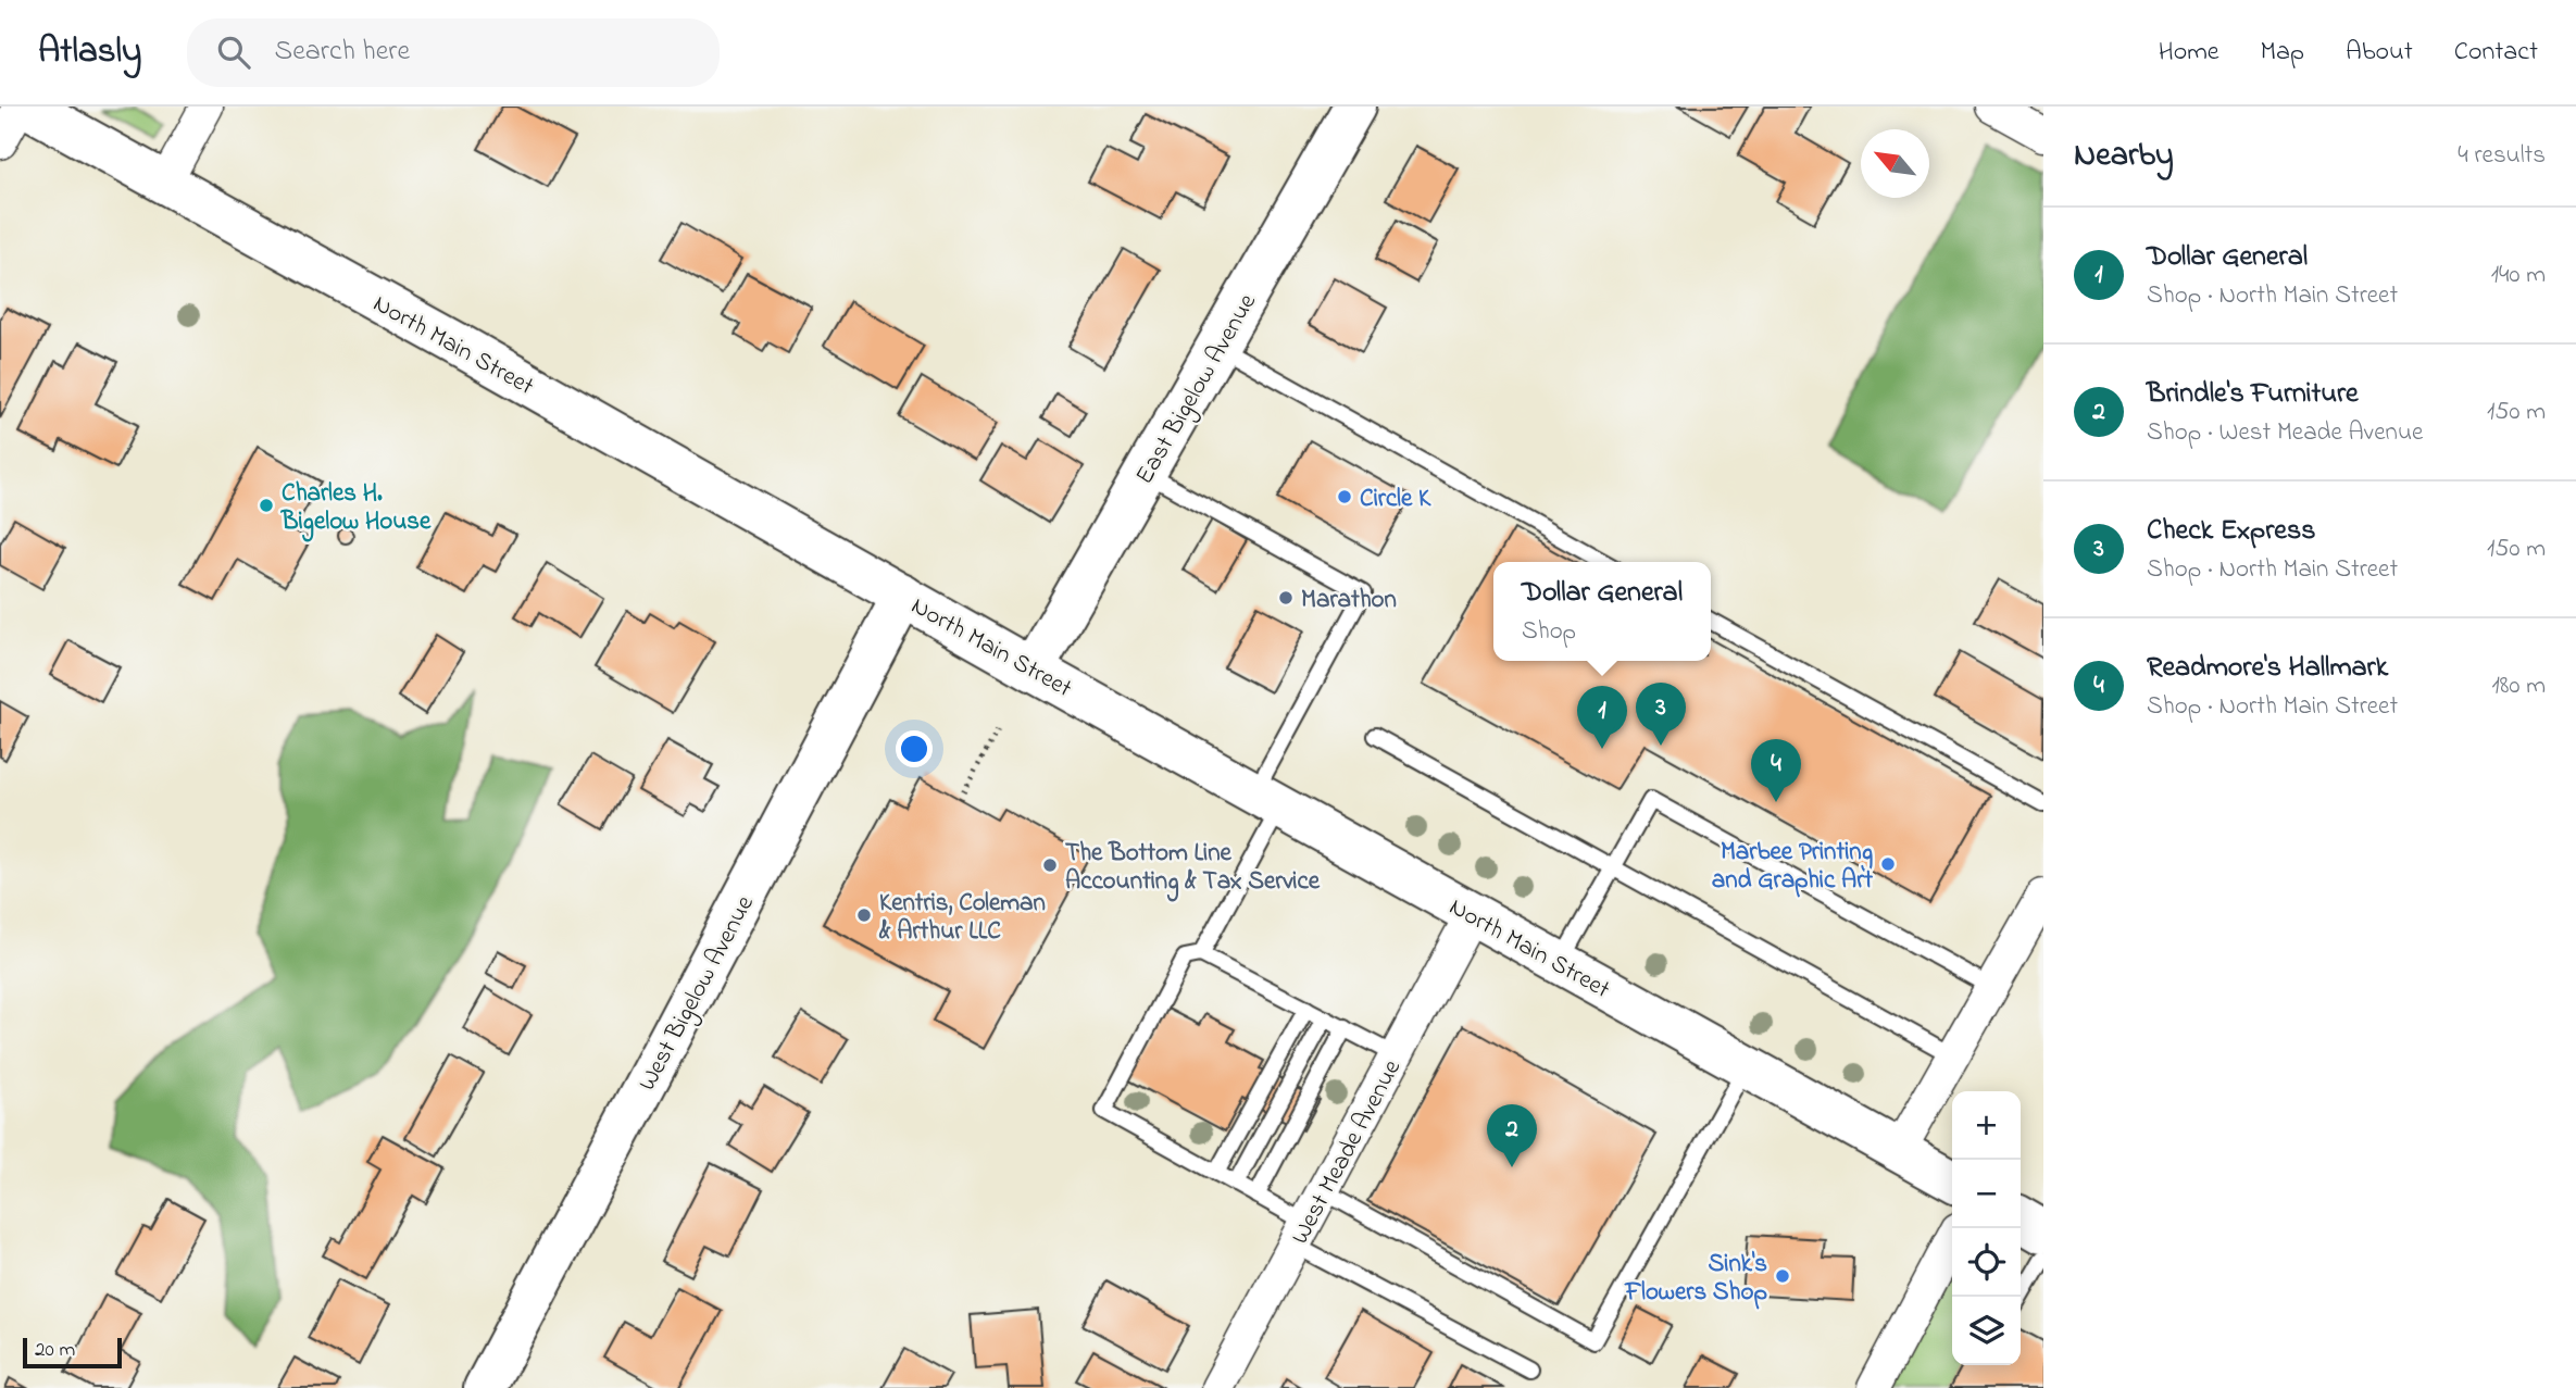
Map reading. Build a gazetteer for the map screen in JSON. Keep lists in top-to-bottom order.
{
  "streets": {
    "main road": ["North Main Street", "East Bigelow Avenue", "West Bigelow Avenue"],
    "street": ["West Meade Avenue"]
  },
  "crossings": [
    ["North Main Street", "East Bigelow Avenue"],
    ["North Main Street", "West Bigelow Avenue"],
    ["North Main Street", "West Meade Avenue"]
  ],
  "places": [
    "Circle K",
    "Charles H. Bigelow House",
    "Marathon",
    "Marbee Printing and Graphic Art",
    "The Bottom Line Accounting & Tax Service",
    "Kentris, Coleman & Arthur LLC",
    "Sink's Flowers Shop"
  ],
  "scale_bar": "20 m",
  "north": "top left",
  "page": {
    "header": "Atlasly",
    "search": "Search here",
    "nav": [
      "Home",
      "Map",
      "About",
      "Contact"
    ],
    "heading": ["Nearby", "4 results"],
    "list": [
      {
        "mark": "1",
        "name": "Dollar General",
        "note": "Shop · North Main Street",
        "value": "140 m"
      },
      {
        "mark": "2",
        "name": "Brindle's Furniture",
        "note": "Shop · West Meade Avenue",
        "value": "150 m"
      },
      {
        "mark": "3",
        "name": "Check Express",
        "note": "Shop · North Main Street",
        "value": "150 m"
      },
      {
        "mark": "4",
        "name": "Readmore's Hallmark",
        "note": "Shop · North Main Street",
        "value": "180 m"
      }
    ],
    "popup": ["Dollar General", "Shop"],
    "pins": [
      "3",
      "1",
      "4",
      "2"
    ],
    "map_buttons": ["+", "−"],
    "scale": "20 m"
  }
}
